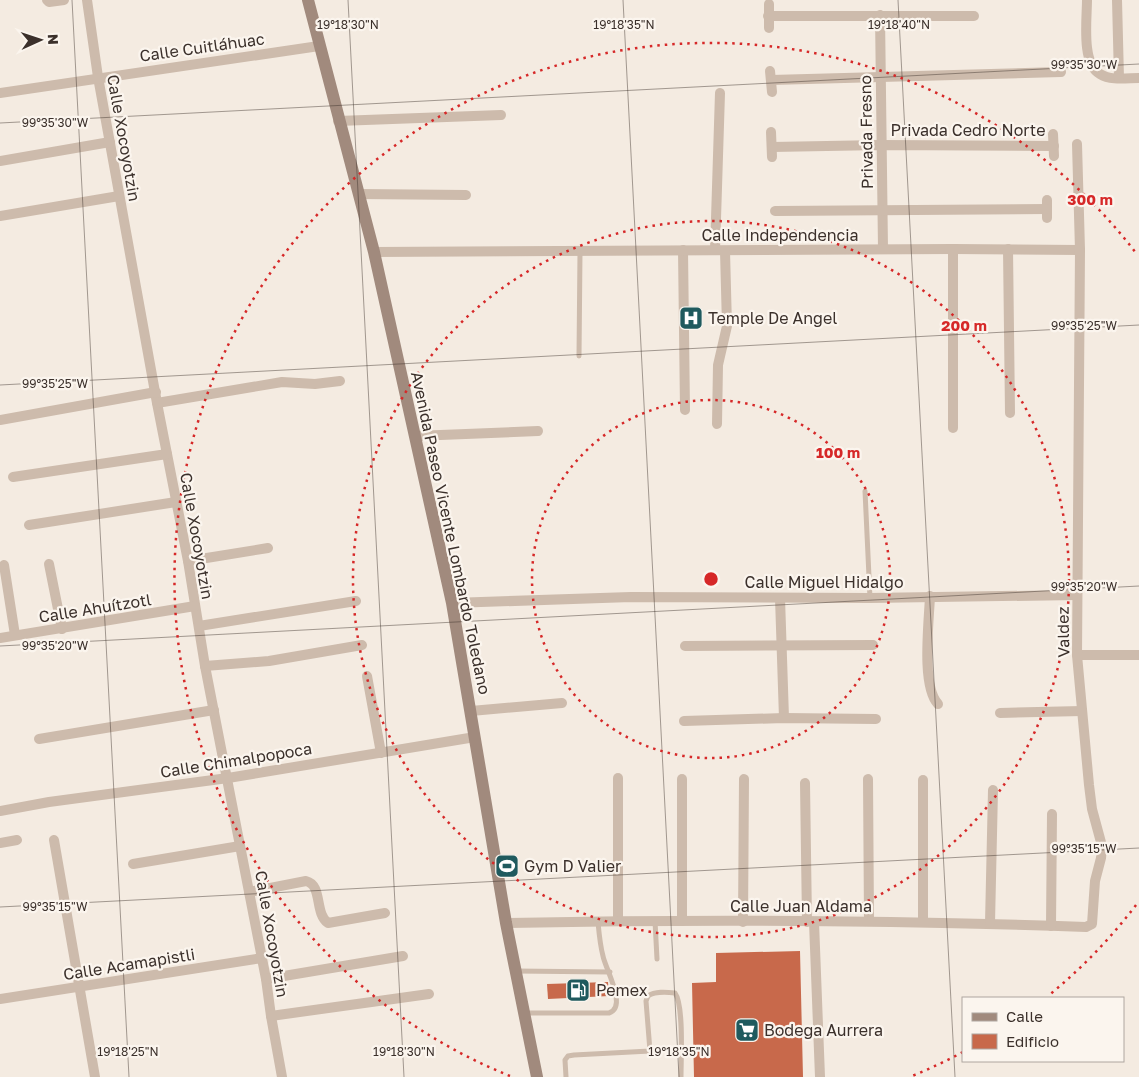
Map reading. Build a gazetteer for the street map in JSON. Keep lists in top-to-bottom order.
{
  "streets": {
    "main road": ["Avenida Paseo Vicente Lombardo Toledano"],
    "street": [
      "Calle Cuitláhuac",
      "Privada Cedro Norte",
      "Privada Fresno",
      "Calle Xocoyotzin",
      "Calle Independencia",
      "Calle Miguel Hidalgo",
      "Calle Ahuítzotl",
      "Valdez",
      "Calle Chimalpopoca",
      "Calle Juan Aldama",
      "Calle Acamapistli"
    ]
  },
  "crossings": [
    ["Calle Cuitláhuac", "Calle Xocoyotzin"],
    ["Calle Cuitláhuac", "Avenida Paseo Vicente Lombardo Toledano"],
    ["Privada Cedro Norte", "Privada Fresno"],
    ["Privada Fresno", "Calle Independencia"],
    ["Calle Xocoyotzin", "Calle Ahuítzotl"],
    ["Calle Xocoyotzin", "Calle Chimalpopoca"],
    ["Calle Xocoyotzin", "Calle Acamapistli"],
    ["Calle Independencia", "Avenida Paseo Vicente Lombardo Toledano"],
    ["Calle Independencia", "Valdez"],
    ["Avenida Paseo Vicente Lombardo Toledano", "Calle Miguel Hidalgo"],
    ["Avenida Paseo Vicente Lombardo Toledano", "Calle Chimalpopoca"],
    ["Avenida Paseo Vicente Lombardo Toledano", "Calle Juan Aldama"],
    ["Calle Miguel Hidalgo", "Valdez"],
    ["Valdez", "Calle Juan Aldama"]
  ],
  "places": {
    "hospital": ["Temple De Angel"],
    "sports": ["Gym D Valier"],
    "fuel station": ["Pemex"],
    "supermarket": ["Bodega Aurrera"]
  },
  "legend": ["Calle", "Edificio"],
  "north": "right",
  "coordinates": [
    "19°18'30\"N",
    "19°18'35\"N",
    "19°18'40\"N",
    "99°35'30\"W",
    "99°35'25\"W",
    "99°35'20\"W",
    "99°35'15\"W",
    "19°18'25\"N"
  ],
  "rings": ["300 m", "200 m", "100 m"]
}
